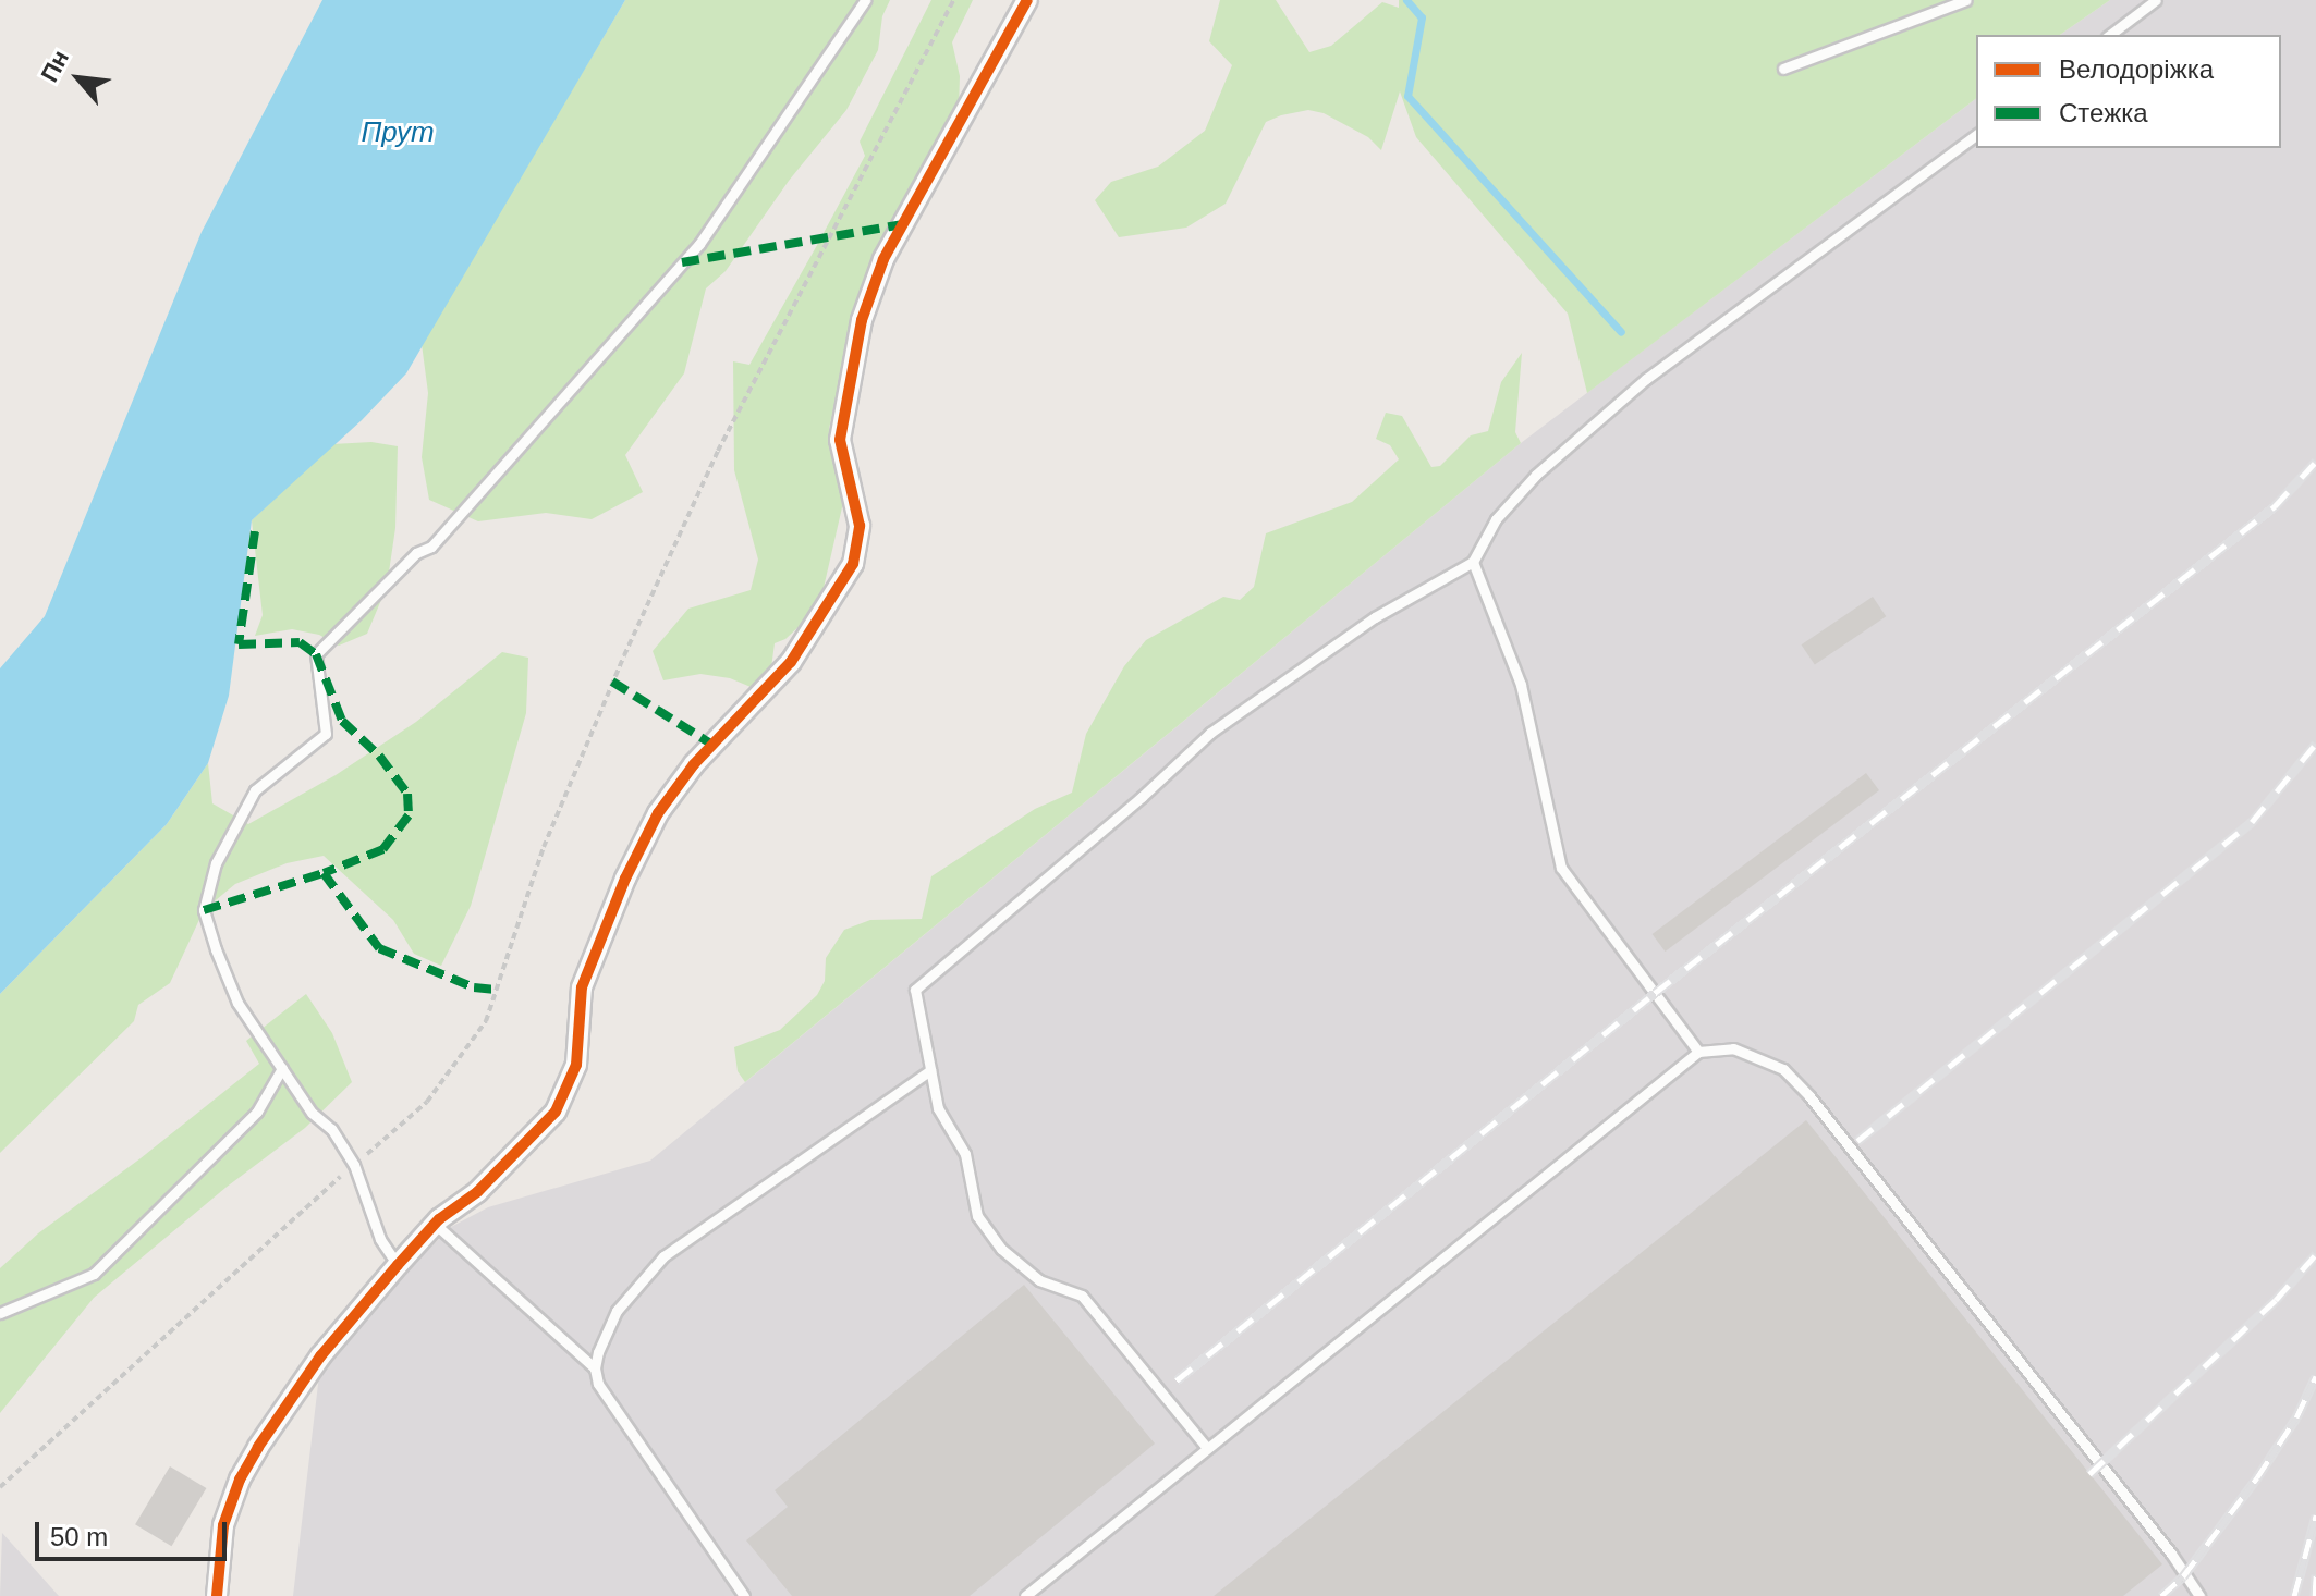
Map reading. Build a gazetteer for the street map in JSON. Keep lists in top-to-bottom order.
{
  "water": ["Прут"],
  "legend": ["Велодоріжка", "Стежка"],
  "scale_bar": "50 m",
  "north": "top left"
}
